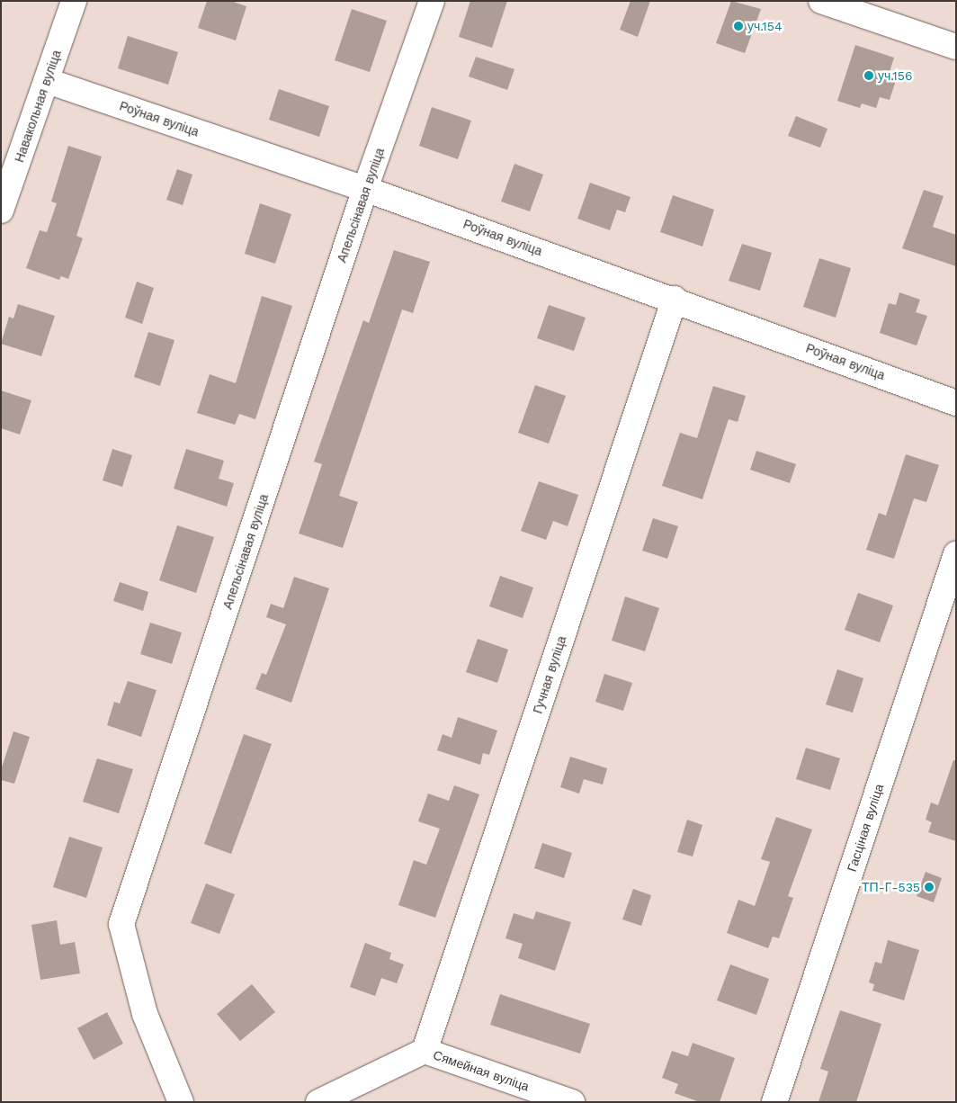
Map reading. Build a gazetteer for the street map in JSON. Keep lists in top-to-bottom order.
{
  "streets": {
    "street": [
      "Навакольная вуліца",
      "Роўная вуліца",
      "Апельсінавая вуліца",
      "Гучная вуліца",
      "Гасціная вуліца",
      "Сямейная вуліца"
    ]
  },
  "crossings": [
    ["Навакольная вуліца", "Роўная вуліца"],
    ["Роўная вуліца", "Апельсінавая вуліца"],
    ["Роўная вуліца", "Гучная вуліца"],
    ["Гучная вуліца", "Сямейная вуліца"]
  ],
  "places": ["уч.154", "уч.156", "ТП-Г-535"]
}
